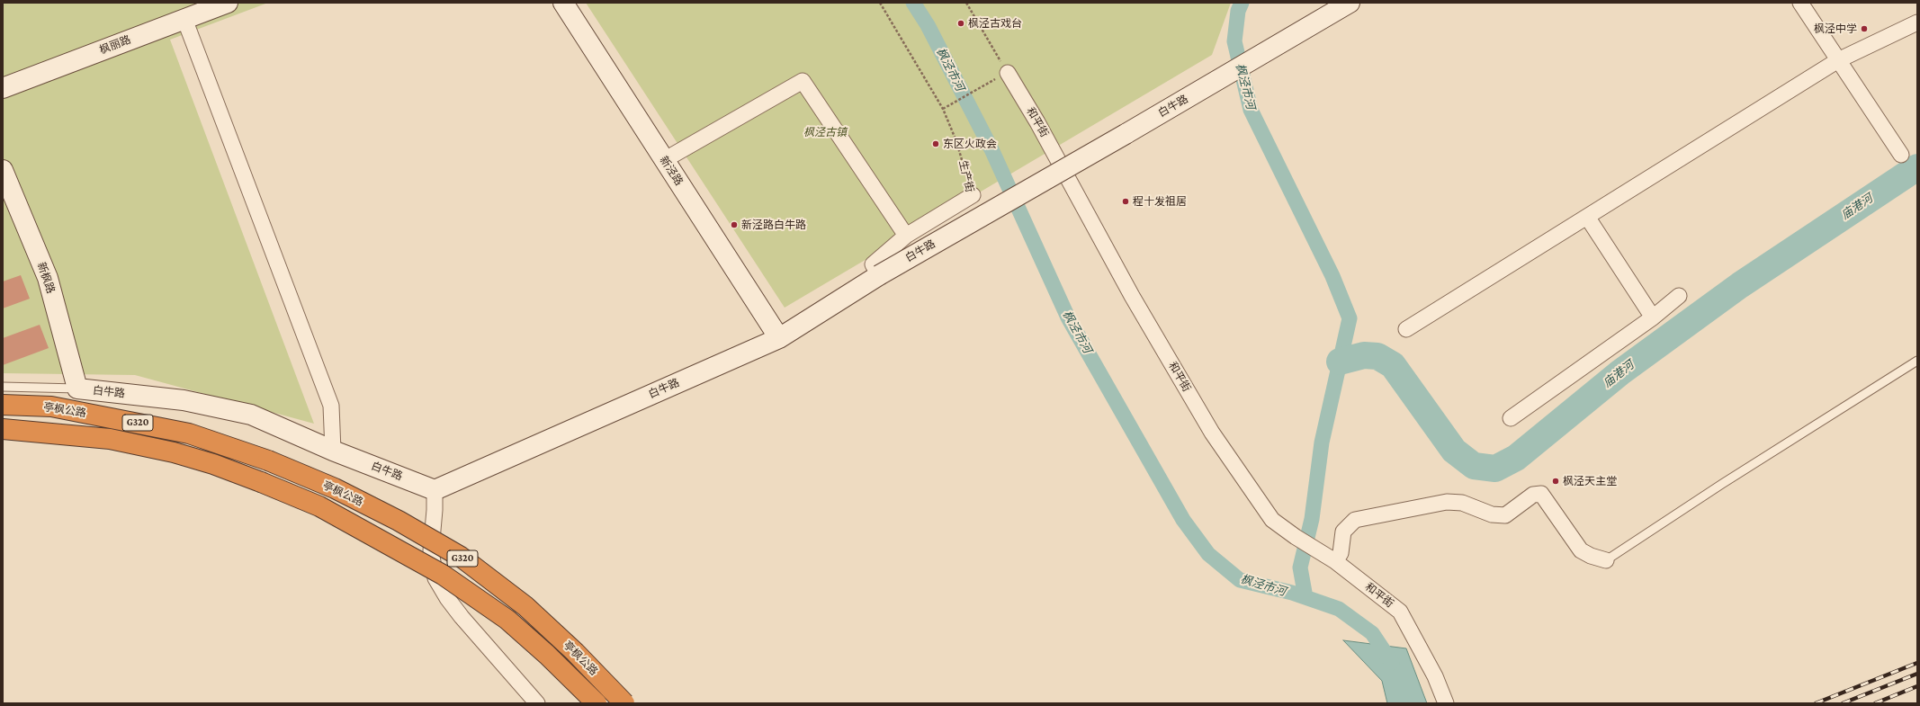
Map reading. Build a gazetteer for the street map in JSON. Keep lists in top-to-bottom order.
{
  "streets": {
    "highway": ["亭枫公路", "G320"],
    "street": [
      "枫丽路",
      "白牛路",
      "和平街",
      "新泾路",
      "生产街",
      "新枫路"
    ]
  },
  "crossings": [
    ["白牛路", "新泾路"],
    ["白牛路", "生产街"],
    ["白牛路", "新枫路"]
  ],
  "water": ["枫泾市河", "庙港河"],
  "parks": ["枫泾古镇"],
  "places": [
    "枫泾古戏台",
    "枫泾中学",
    "东区火政会",
    "程十发祖居",
    "新泾路白牛路",
    "枫泾天主堂"
  ]
}
